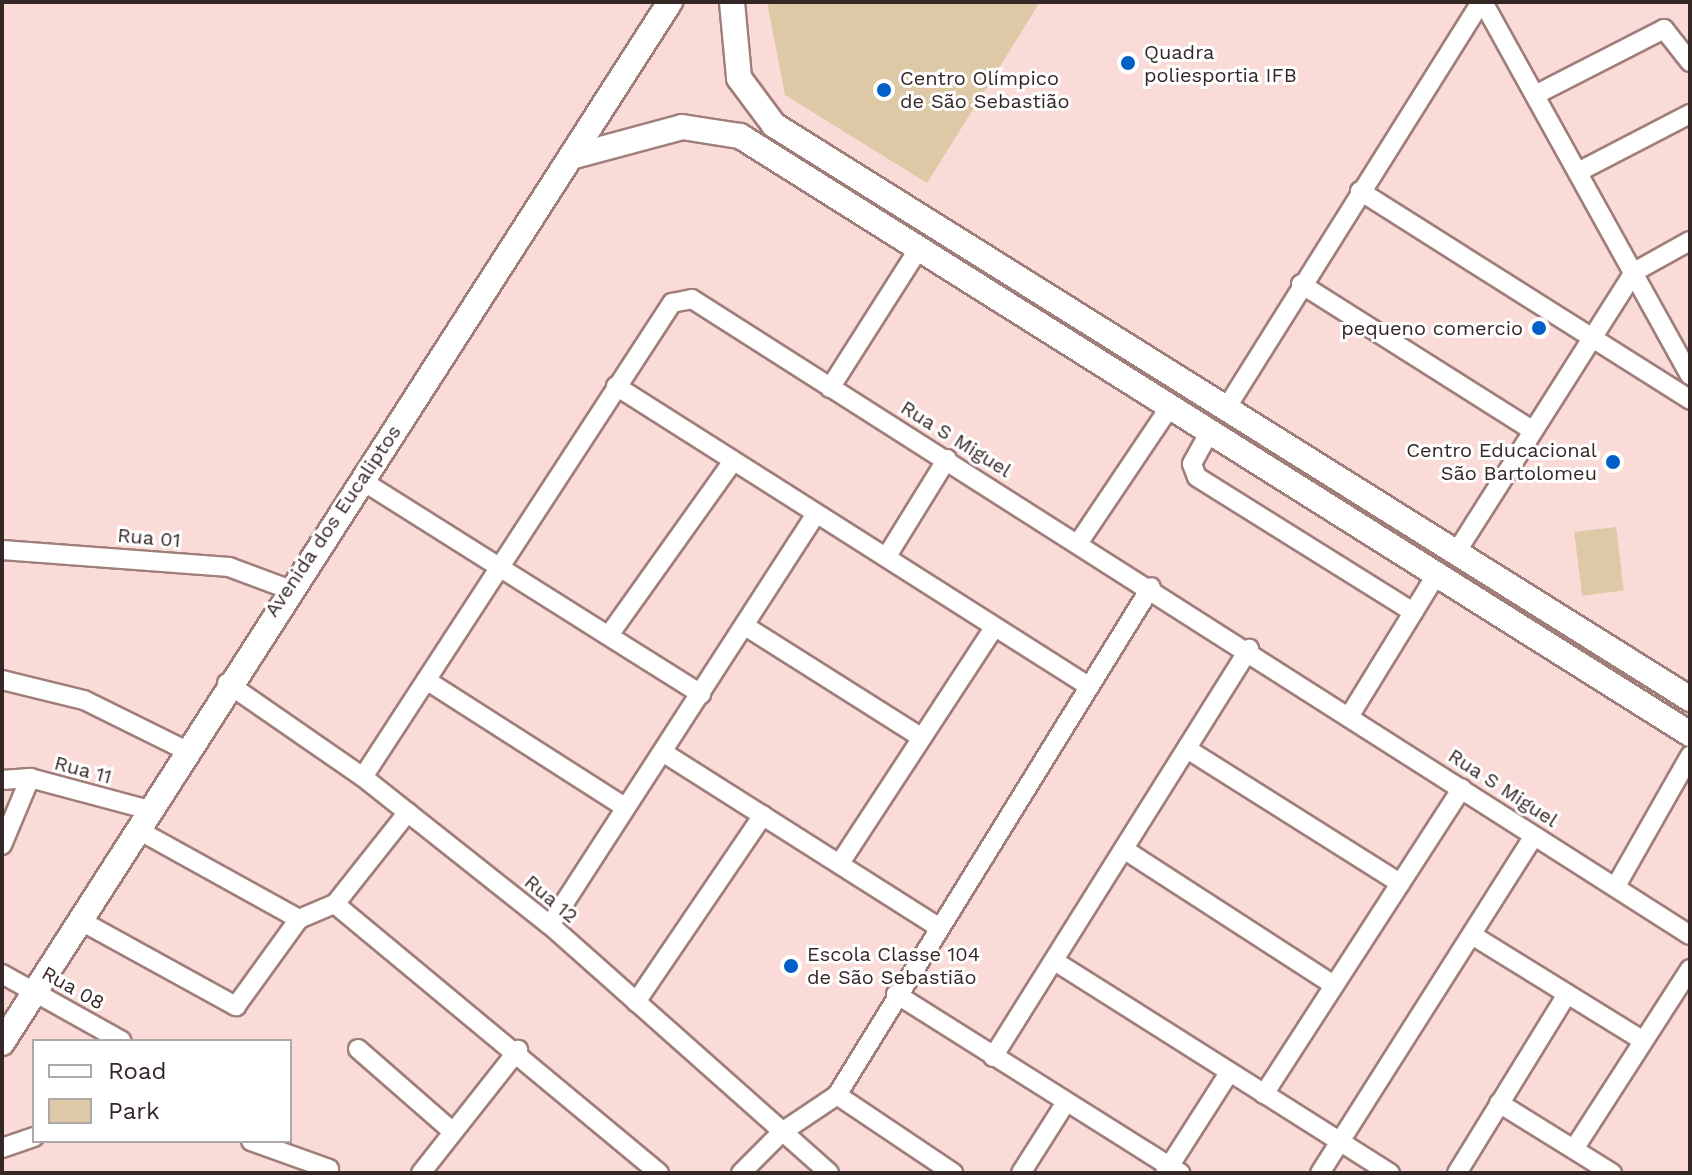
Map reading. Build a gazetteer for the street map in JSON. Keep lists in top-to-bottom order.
{
  "streets": {
    "street": [
      "Rua S Miguel",
      "Avenida dos Eucaliptos",
      "Rua 01",
      "Rua 11",
      "Rua 12",
      "Rua 08"
    ]
  },
  "crossings": [
    ["Rua S Miguel", "Rua 12"],
    ["Avenida dos Eucaliptos", "Rua 01"],
    ["Avenida dos Eucaliptos", "Rua 11"],
    ["Avenida dos Eucaliptos", "Rua 12"],
    ["Avenida dos Eucaliptos", "Rua 08"]
  ],
  "places": [
    "Quadra poliesportia IFB",
    "Centro Olímpico de São Sebastião",
    "pequeno comercio",
    "Centro Educacional São Bartolomeu",
    "Escola Classe 104 de São Sebastião"
  ],
  "legend": ["Road", "Park"]
}
